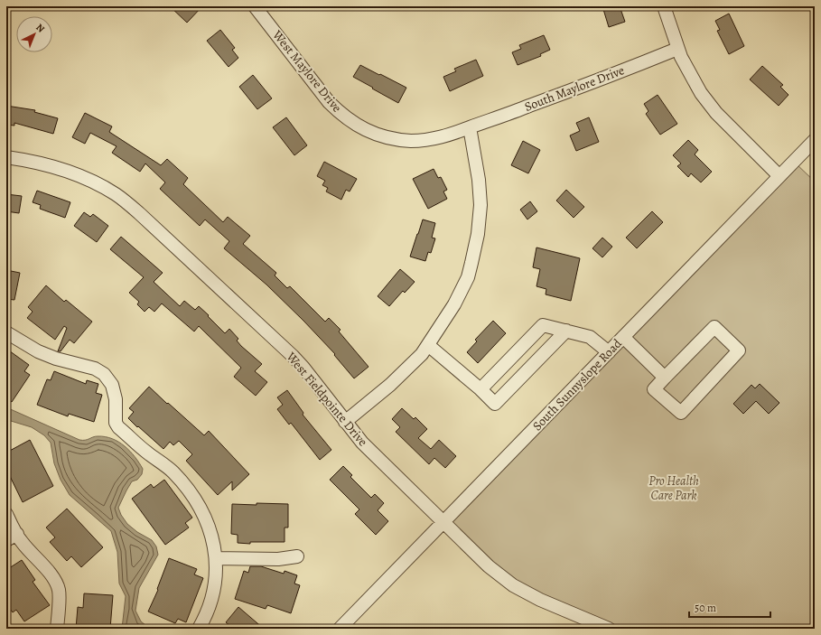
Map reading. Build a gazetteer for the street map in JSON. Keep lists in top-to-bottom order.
{
  "streets": {
    "street": [
      "West Maylore Drive",
      "South Maylore Drive",
      "South Sunnyslope Road",
      "West Fieldpointe Drive"
    ]
  },
  "crossings": [
    ["West Maylore Drive", "South Maylore Drive"],
    ["South Sunnyslope Road", "West Fieldpointe Drive"]
  ],
  "parks": ["Pro Health Care Park"],
  "scale_bar": "50 m",
  "north": "top right"
}
